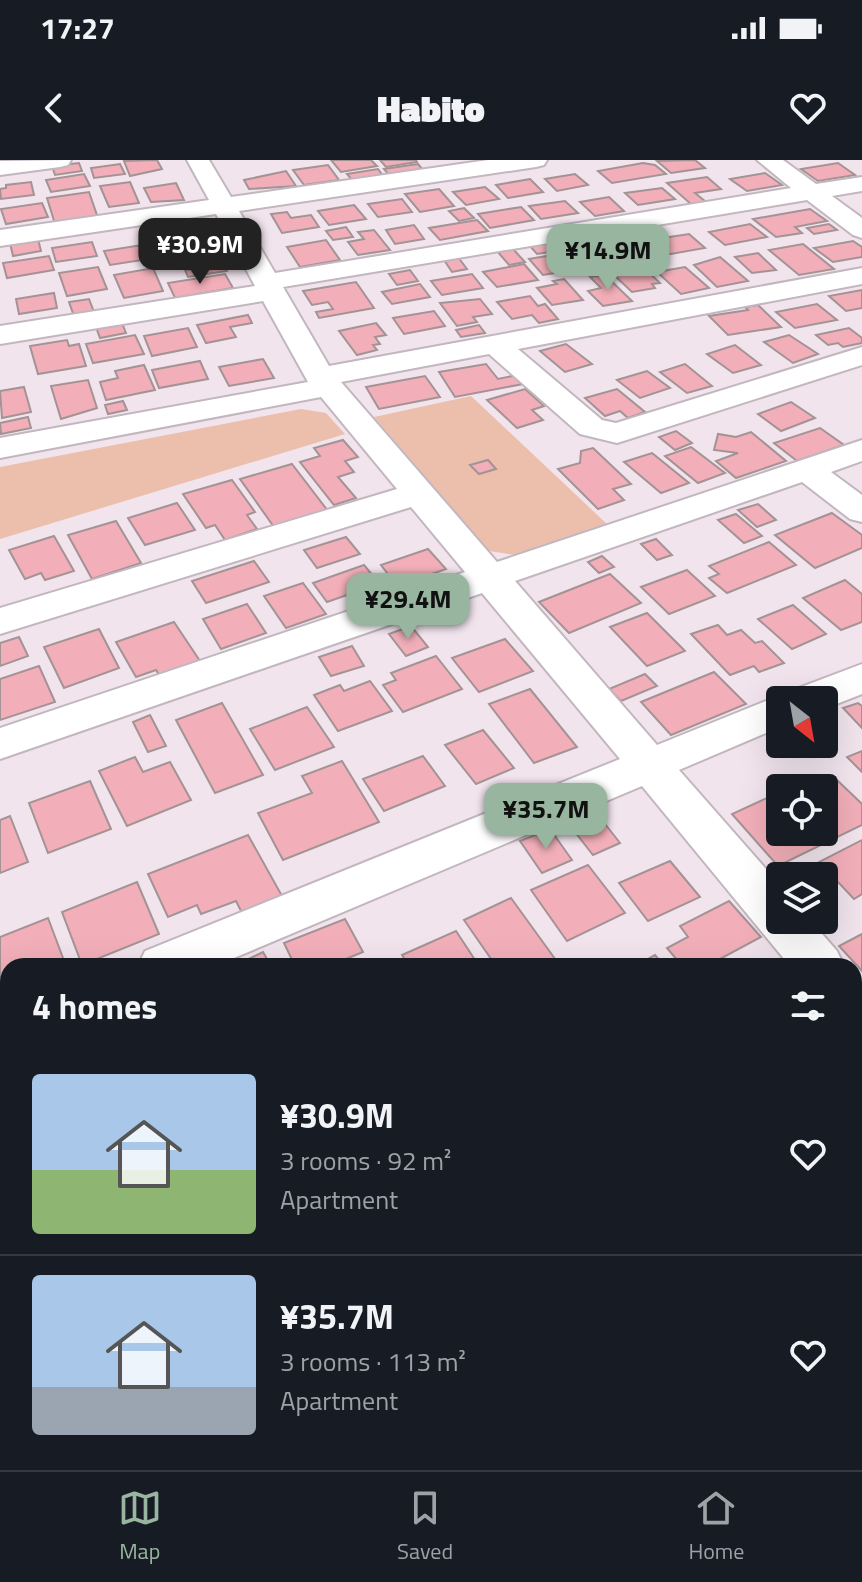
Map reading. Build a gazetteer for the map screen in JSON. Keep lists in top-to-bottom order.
{
  "north": "bottom right",
  "page": {
    "status": "17:27",
    "header": "Habito",
    "price": [
      "¥30.9M",
      "¥14.9M",
      "¥29.4M",
      "¥35.7M"
    ],
    "heading": "4 homes",
    "list": [
      {
        "name": "¥30.9M",
        "note": "3 rooms · 92 m² · Apartment"
      },
      {
        "name": "¥35.7M",
        "note": "3 rooms · 113 m² · Apartment"
      }
    ],
    "tabs": ["Map", "Saved", "Home"]
  }
}
